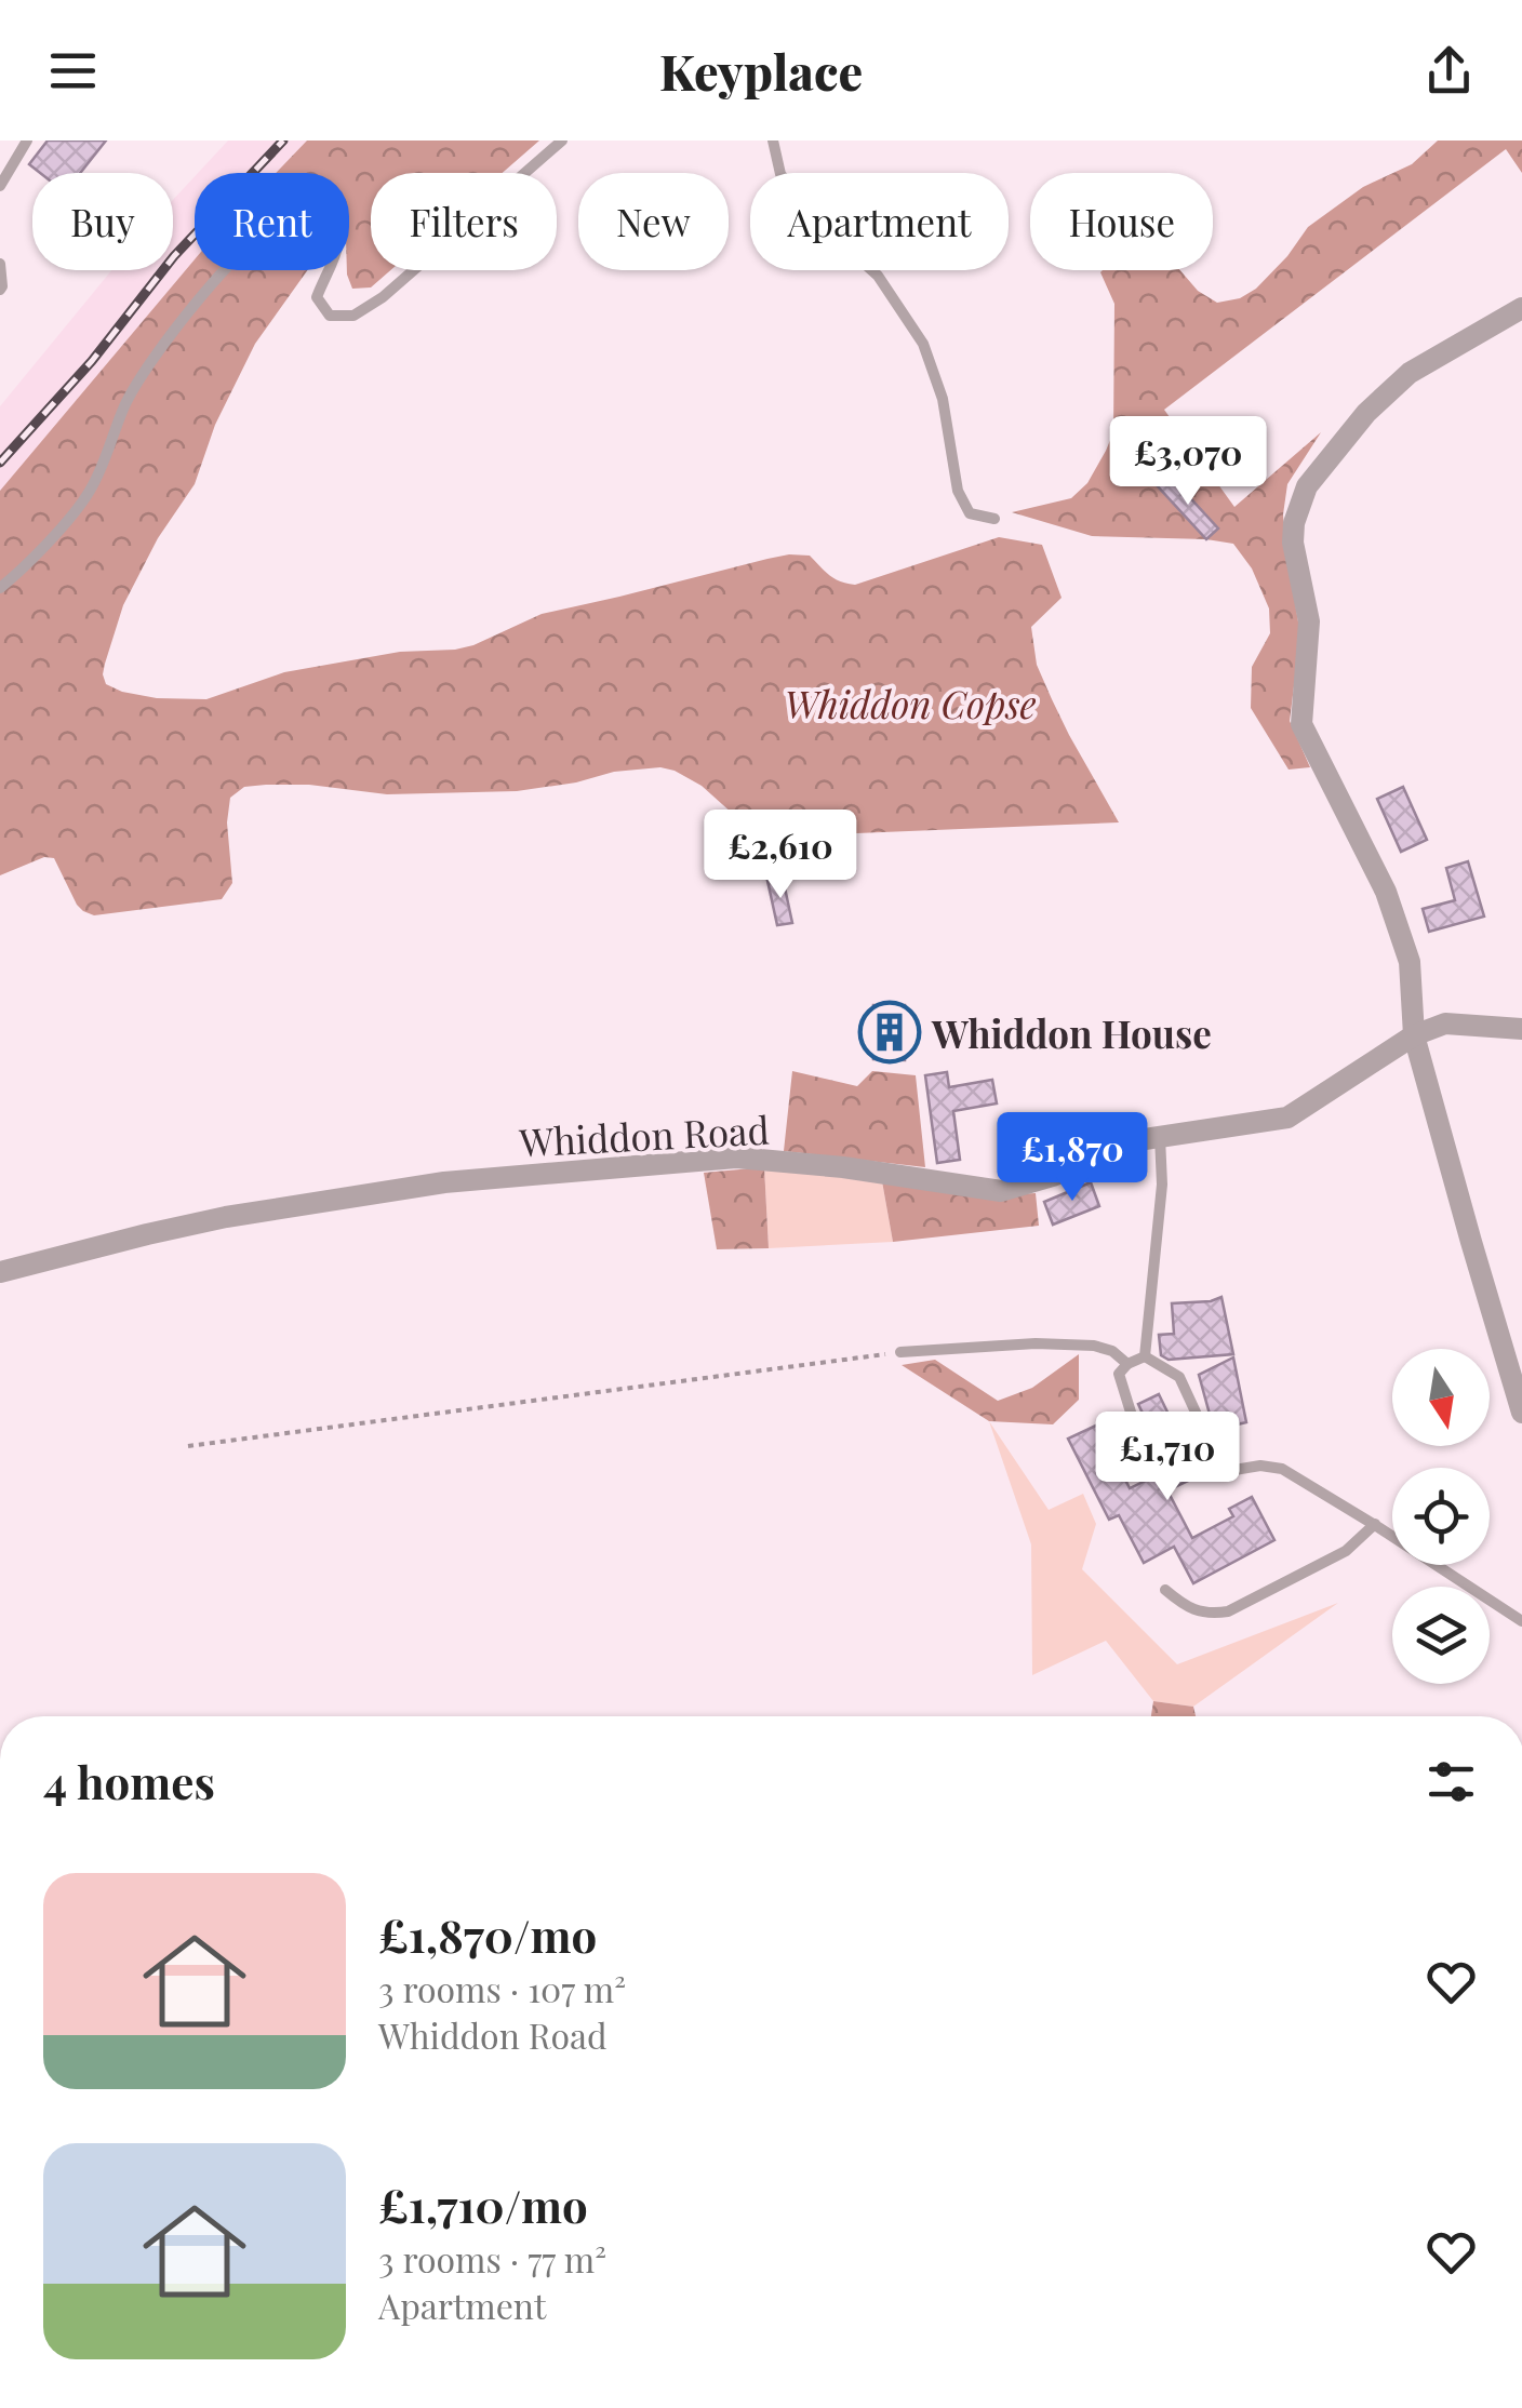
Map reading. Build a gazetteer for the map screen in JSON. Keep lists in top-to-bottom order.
{
  "streets": {
    "street": ["Whiddon Road"]
  },
  "parks": ["Whiddon Copse"],
  "places": {
    "building": ["Whiddon House"]
  },
  "north": "bottom",
  "page": {
    "header": "Keyplace",
    "chip": [
      "Buy",
      "Rent",
      "Filters",
      "New",
      "Apartment",
      "House"
    ],
    "price": [
      "£3,070",
      "£2,610",
      "£1,870",
      "£1,710"
    ],
    "heading": "4 homes",
    "list": [
      {
        "name": "£1,870/mo",
        "note": "3 rooms · 107 m² · Whiddon Road"
      },
      {
        "name": "£1,710/mo",
        "note": "3 rooms · 77 m² · Apartment"
      }
    ]
  }
}
